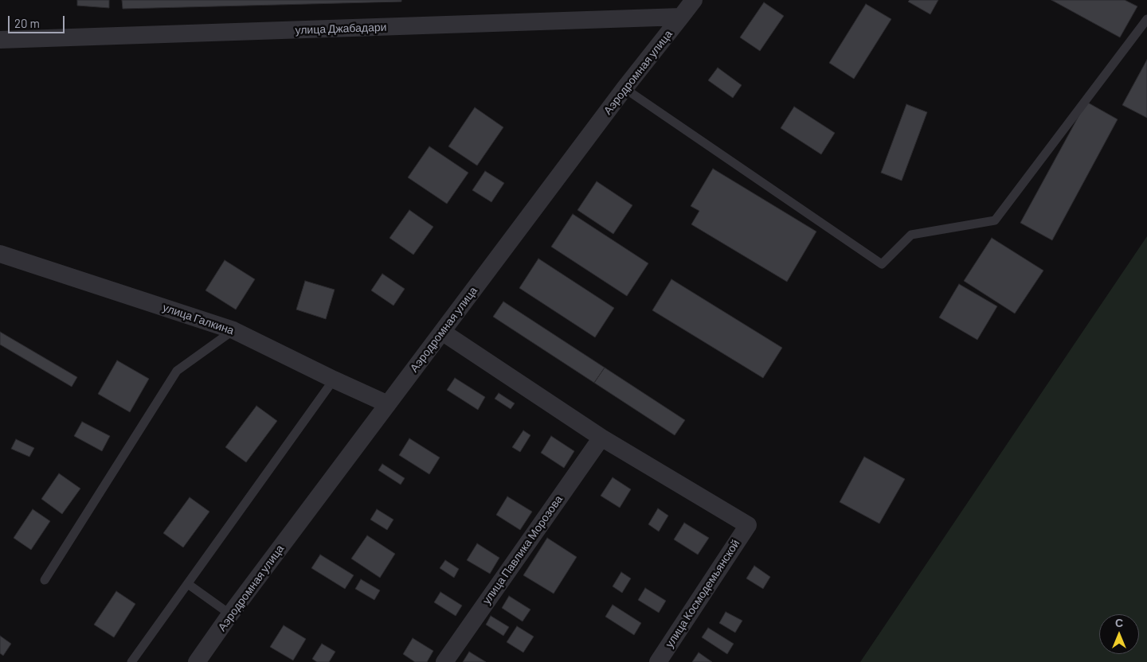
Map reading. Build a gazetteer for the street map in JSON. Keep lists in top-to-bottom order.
{
  "streets": {
    "street": [
      "улица Джабадари",
      "Аэродромная улица",
      "улица Галкина",
      "улица Павлика Морозова",
      "улица Космодемьянской"
    ]
  },
  "crossings": [
    ["улица Джабадари", "Аэродромная улица"],
    ["Аэродромная улица", "улица Галкина"],
    ["улица Павлика Морозова", "улица Космодемьянской"]
  ],
  "scale_bar": "20 m",
  "north": "top"
}
